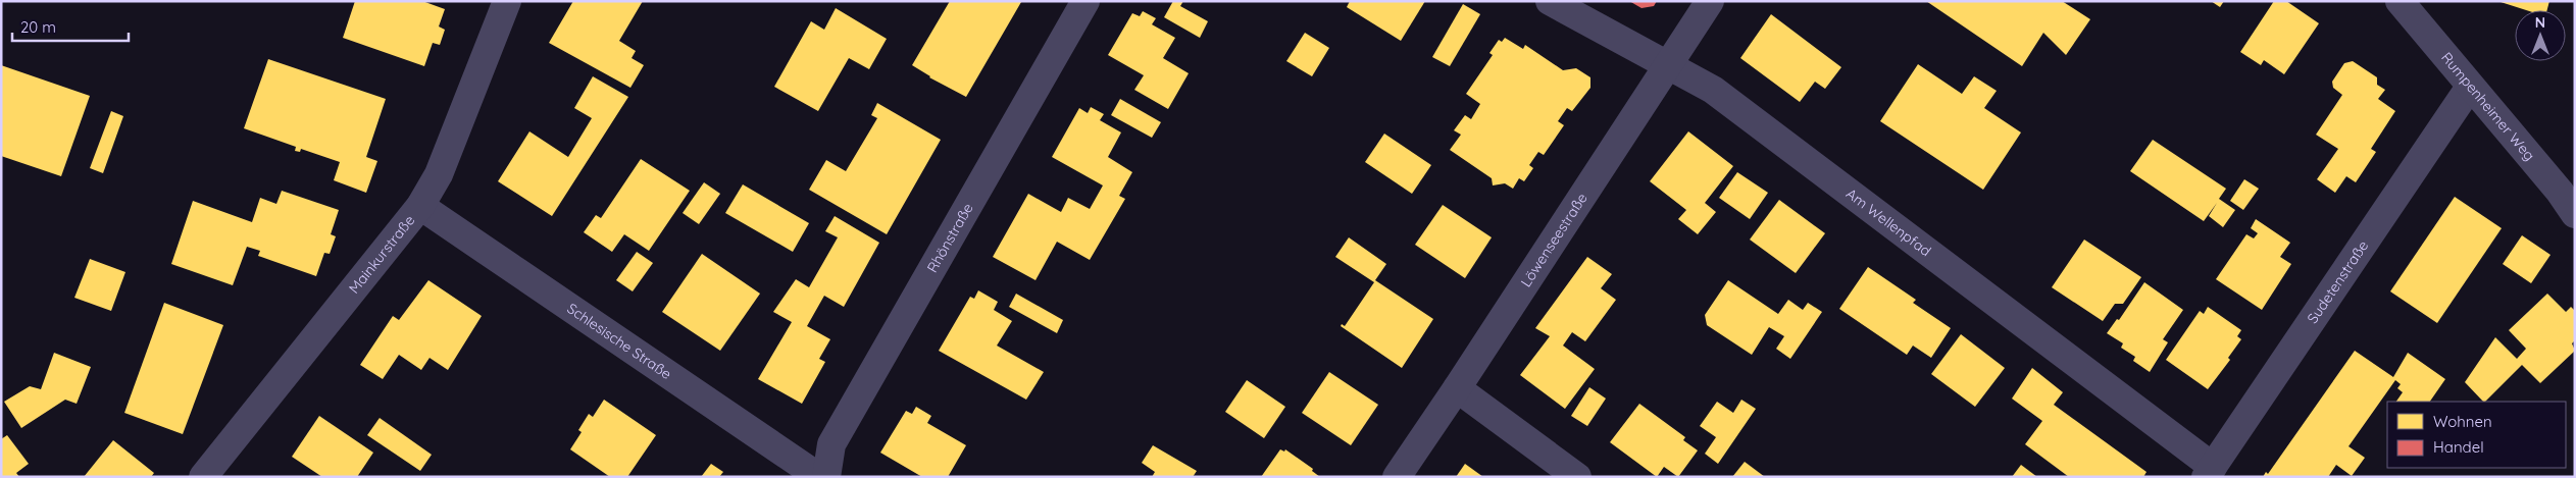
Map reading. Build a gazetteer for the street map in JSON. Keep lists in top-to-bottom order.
{
  "streets": {
    "street": [
      "Rumpenheimer Weg",
      "Am Wellenpfad",
      "Rhönstraße",
      "Löwenseestraße",
      "Mainkurstraße",
      "Sudetenstraße",
      "Schlesische Straße"
    ]
  },
  "crossings": [
    ["Rumpenheimer Weg", "Sudetenstraße"],
    ["Am Wellenpfad", "Löwenseestraße"],
    ["Am Wellenpfad", "Sudetenstraße"],
    ["Mainkurstraße", "Schlesische Straße"]
  ],
  "legend": ["Wohnen", "Handel"],
  "scale_bar": "20 m",
  "north": "top"
}
